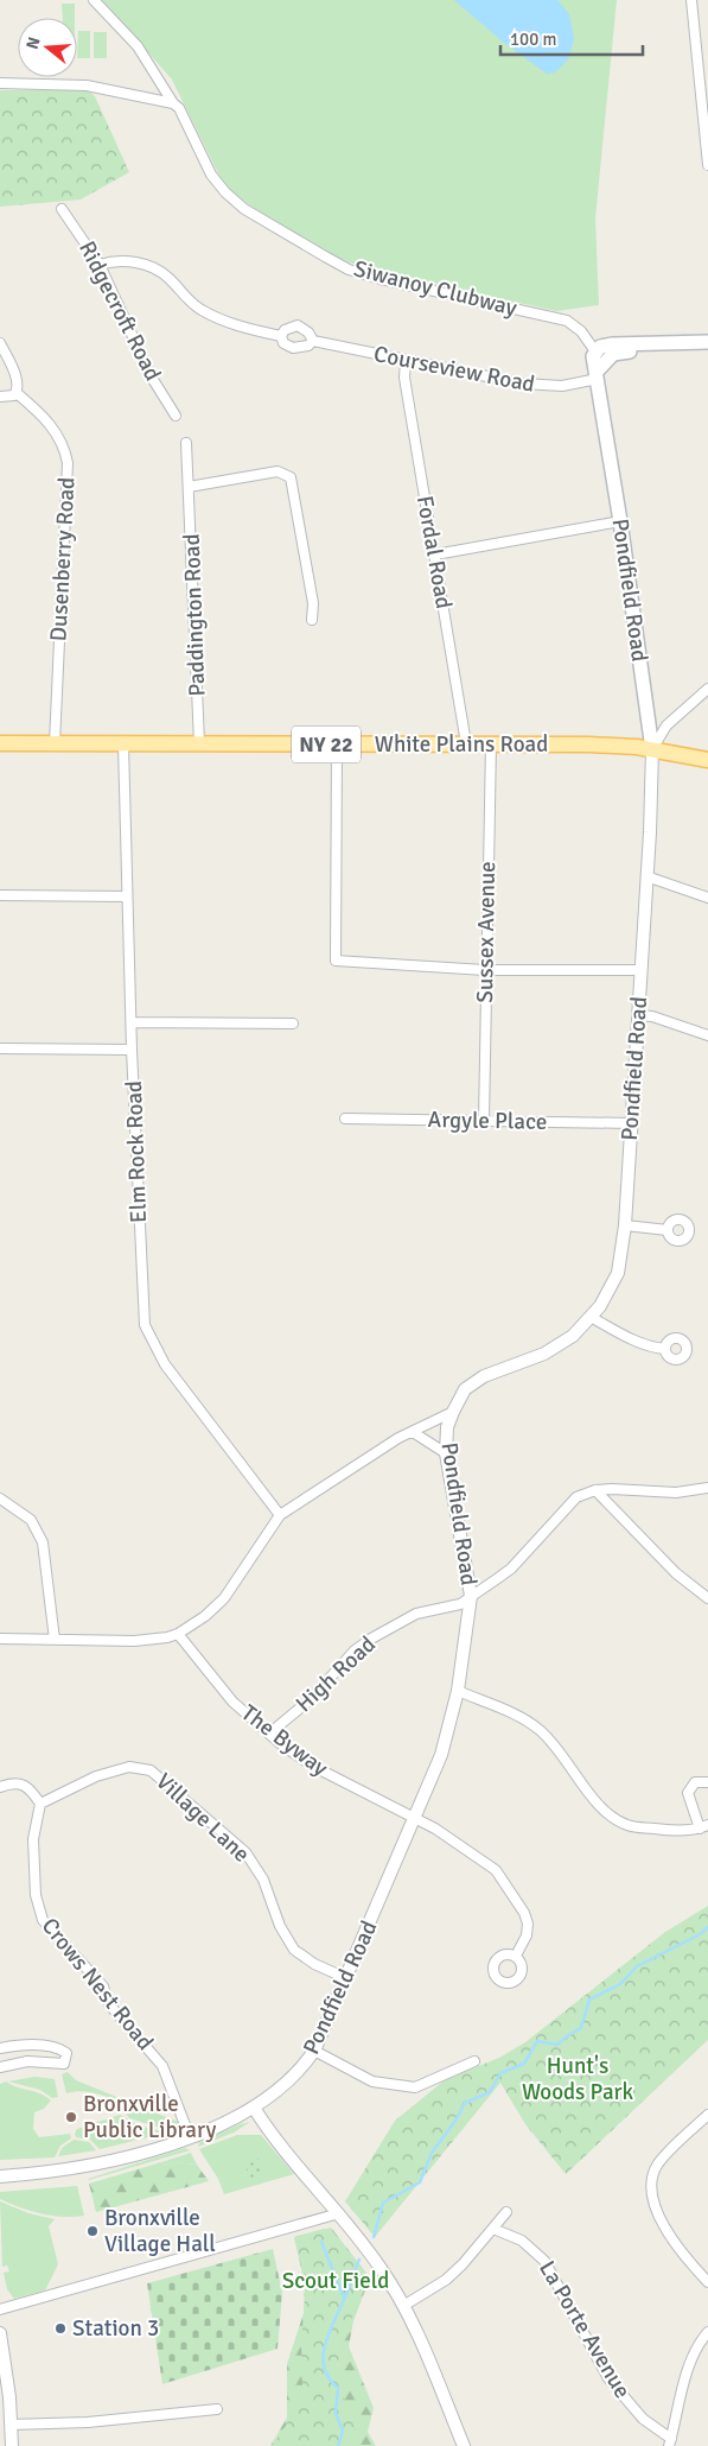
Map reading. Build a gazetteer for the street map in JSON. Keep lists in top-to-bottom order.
{
  "streets": {
    "main road": ["Pondfield Road", "NY 22", "White Plains Road"],
    "street": [
      "Siwanoy Clubway",
      "Ridgecroft Road",
      "Courseview Road",
      "Fordal Road",
      "Dusenberry Road",
      "Paddington Road",
      "Sussex Avenue",
      "Argyle Place",
      "Elm Rock Road",
      "High Road",
      "The Byway",
      "Village Lane",
      "Crows Nest Road",
      "La Porte Avenue"
    ]
  },
  "crossings": [
    ["Siwanoy Clubway", "Pondfield Road"],
    ["Ridgecroft Road", "Courseview Road"],
    ["Courseview Road", "Fordal Road"],
    ["Courseview Road", "Pondfield Road"],
    ["Fordal Road", "White Plains Road"],
    ["Dusenberry Road", "White Plains Road"],
    ["Pondfield Road", "White Plains Road"],
    ["Pondfield Road", "Argyle Place"],
    ["Pondfield Road", "High Road"],
    ["Pondfield Road", "The Byway"],
    ["Pondfield Road", "Village Lane"],
    ["Pondfield Road", "Crows Nest Road"],
    ["Paddington Road", "White Plains Road"],
    ["White Plains Road", "Sussex Avenue"],
    ["White Plains Road", "Elm Rock Road"],
    ["Sussex Avenue", "Argyle Place"],
    ["High Road", "The Byway"],
    ["Village Lane", "Crows Nest Road"]
  ],
  "parks": ["Hunt's Woods Park", "Scout Field"],
  "places": ["Bronxville Public Library", "Bronxville Village Hall", "Station 3"],
  "scale_bar": "100 m",
  "north": "left"
}
